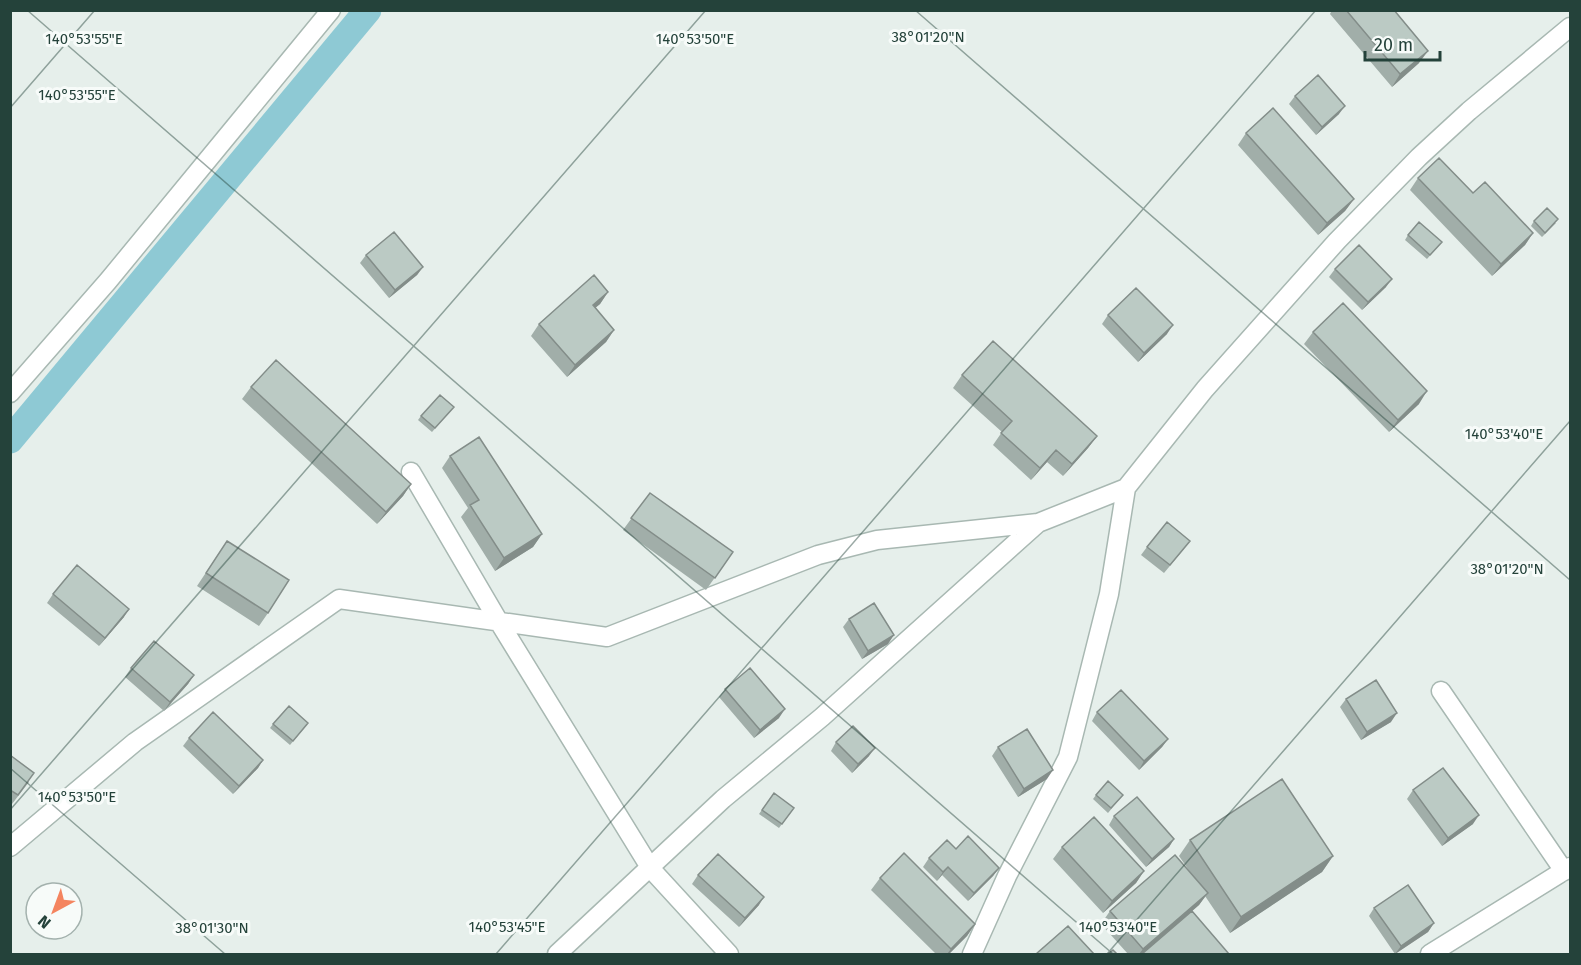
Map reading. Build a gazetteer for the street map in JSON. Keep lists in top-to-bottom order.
{
  "scale_bar": "20 m",
  "north": "bottom left",
  "coordinates": [
    "38°01'20\"N",
    "140°53'55\"E",
    "140°53'50\"E",
    "140°53'40\"E",
    "140°53'45\"E",
    "38°01'30\"N"
  ]
}
